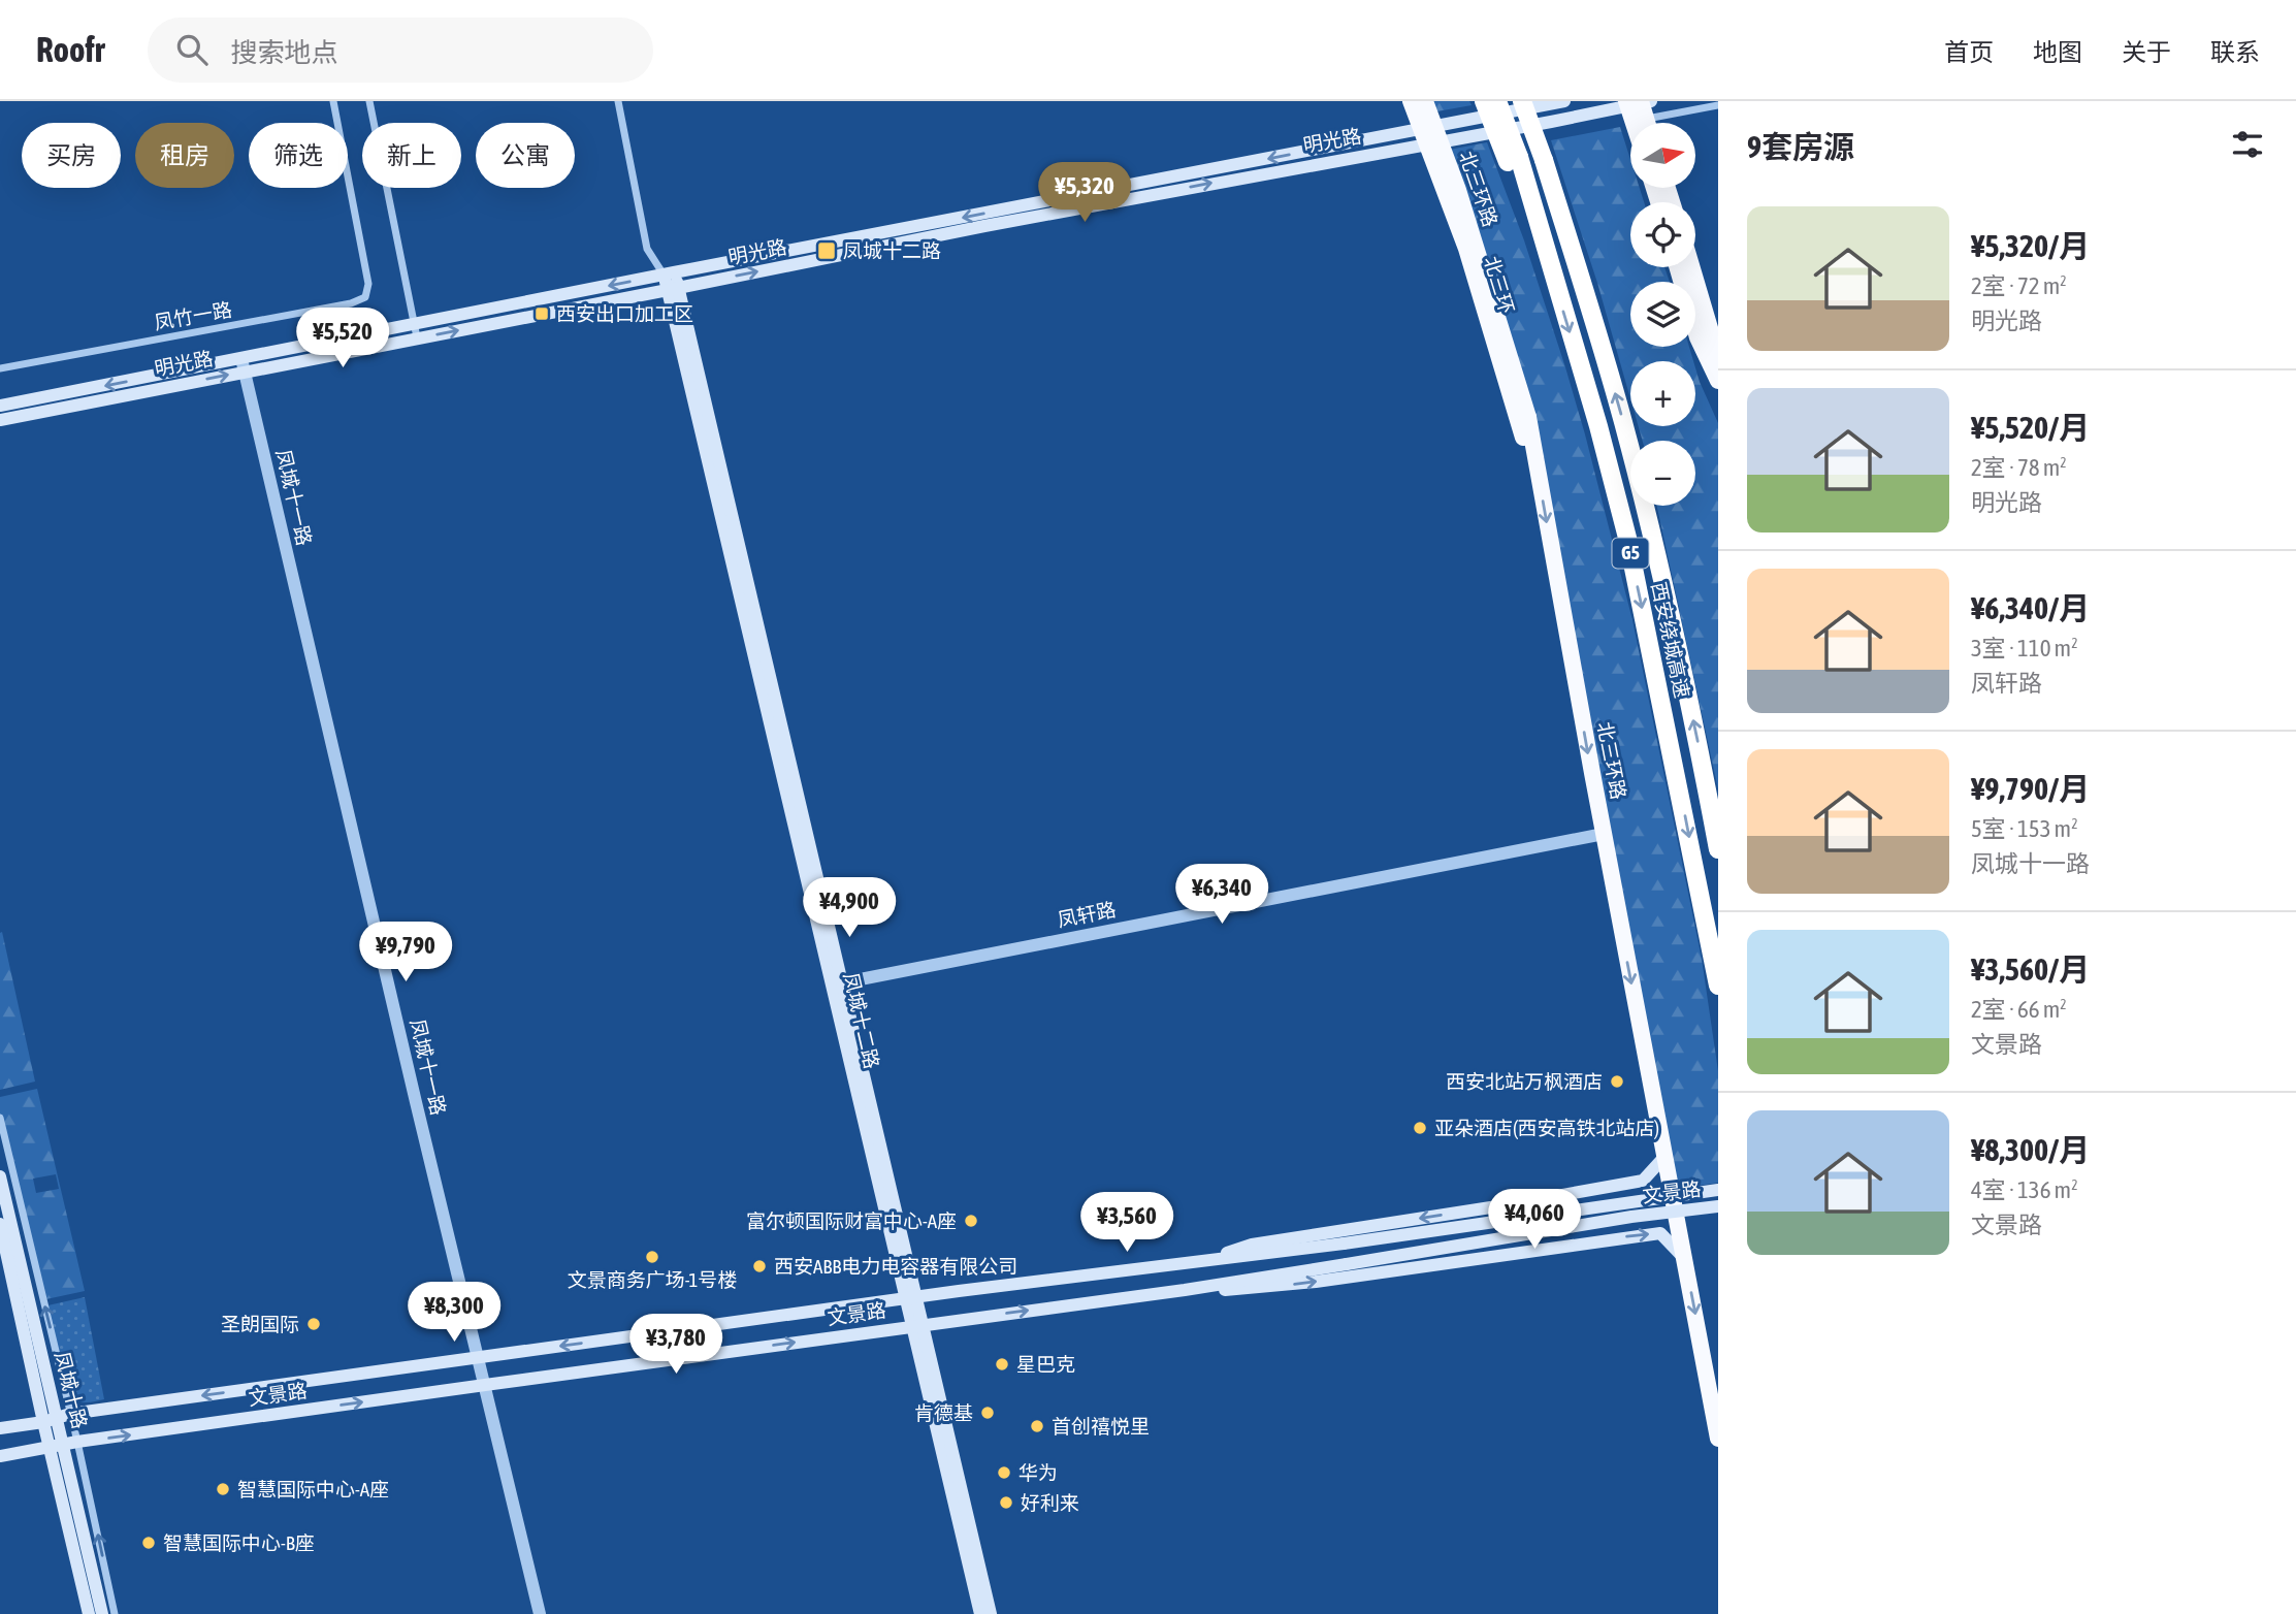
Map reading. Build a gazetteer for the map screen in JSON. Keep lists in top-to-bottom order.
{
  "streets": {
    "highway": [
      "北三环路",
      "北三环",
      "G5",
      "西安绕城高速"
    ],
    "main road": [
      "明光路",
      "凤城十二路",
      "文景路",
      "凤城十路"
    ],
    "street": ["凤竹一路", "凤城十一路", "凤轩路"]
  },
  "crossings": [
    ["明光路", "北三环"],
    ["明光路", "凤城十一路"],
    ["明光路", "凤城十二路"],
    ["北三环路", "北三环"],
    ["北三环路", "凤轩路"],
    ["凤城十一路", "文景路"],
    ["凤轩路", "凤城十二路"],
    ["凤城十二路", "文景路"],
    ["文景路", "凤城十路"]
  ],
  "one_way": ["北三环路"],
  "places": {
    "transit": ["凤城十二路", "西安出口加工区"],
    "other": [
      "西安北站万枫酒店",
      "亚朵酒店(西安高铁北站店)",
      "富尔顿国际财富中心-A座",
      "文景商务广场-1号楼",
      "西安ABB电力电容器有限公司",
      "圣朗国际",
      "星巴克",
      "肯德基",
      "首创禧悦里",
      "华为",
      "智慧国际中心-A座",
      "好利来",
      "智慧国际中心-B座"
    ]
  },
  "north": "right",
  "page": {
    "header": "Roofr",
    "search": "搜索地点",
    "nav": [
      "首页",
      "地图",
      "关于",
      "联系"
    ],
    "heading": "9套房源",
    "map_buttons": ["+", "−"],
    "chip": [
      "买房",
      "租房",
      "筛选",
      "新上",
      "公寓"
    ],
    "price": [
      "¥5,320",
      "¥5,520",
      "¥6,340",
      "¥4,900",
      "¥9,790",
      "¥4,060",
      "¥3,560",
      "¥8,300",
      "¥3,780"
    ],
    "list": [
      {
        "name": "¥5,320/月",
        "note": "2室 · 72 m² · 明光路"
      },
      {
        "name": "¥5,520/月",
        "note": "2室 · 78 m² · 明光路"
      },
      {
        "name": "¥6,340/月",
        "note": "3室 · 110 m² · 凤轩路"
      },
      {
        "name": "¥9,790/月",
        "note": "5室 · 153 m² · 凤城十一路"
      },
      {
        "name": "¥3,560/月",
        "note": "2室 · 66 m² · 文景路"
      },
      {
        "name": "¥8,300/月",
        "note": "4室 · 136 m² · 文景路"
      }
    ]
  }
}
